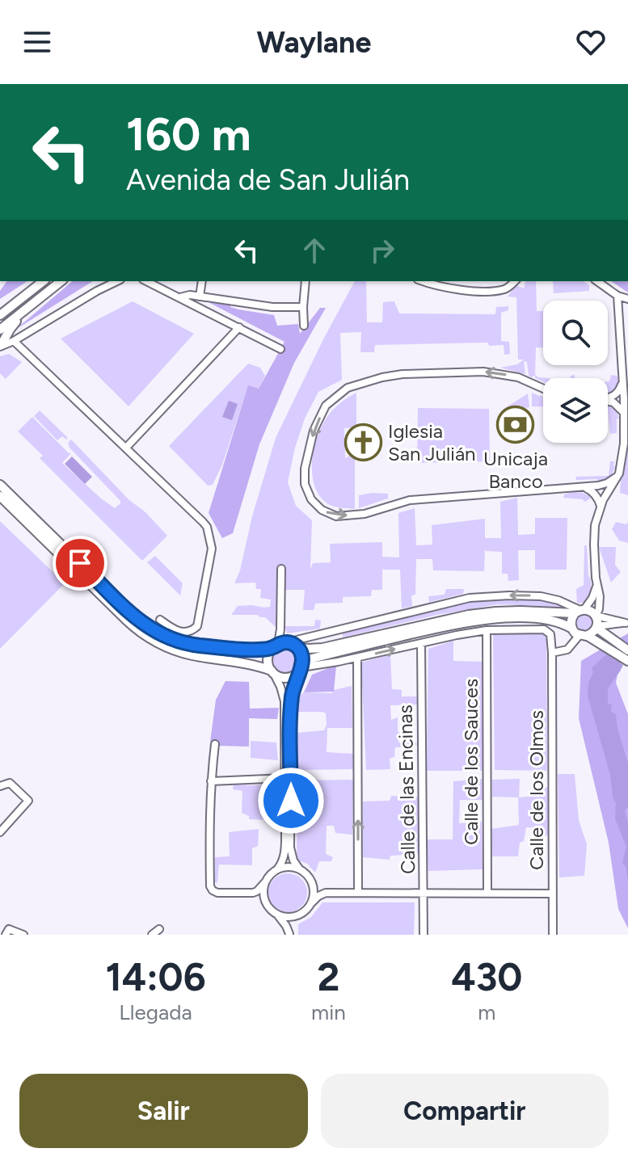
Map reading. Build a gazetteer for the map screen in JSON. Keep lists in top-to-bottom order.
{
  "streets": {
    "street": ["Calle de los Sauces", "Calle de las Encinas", "Calle de los Olmos"]
  },
  "places": {
    "bank": ["Unicaja Banco"],
    "church": ["Iglesia San Julián"]
  },
  "page": {
    "header": "Waylane",
    "turn": ["160 m", "Avenida de San Julián"],
    "eta": [
      "14:06",
      "Llegada",
      "2",
      "min",
      "430",
      "m"
    ],
    "buttons": ["Salir", "Compartir"]
  }
}
